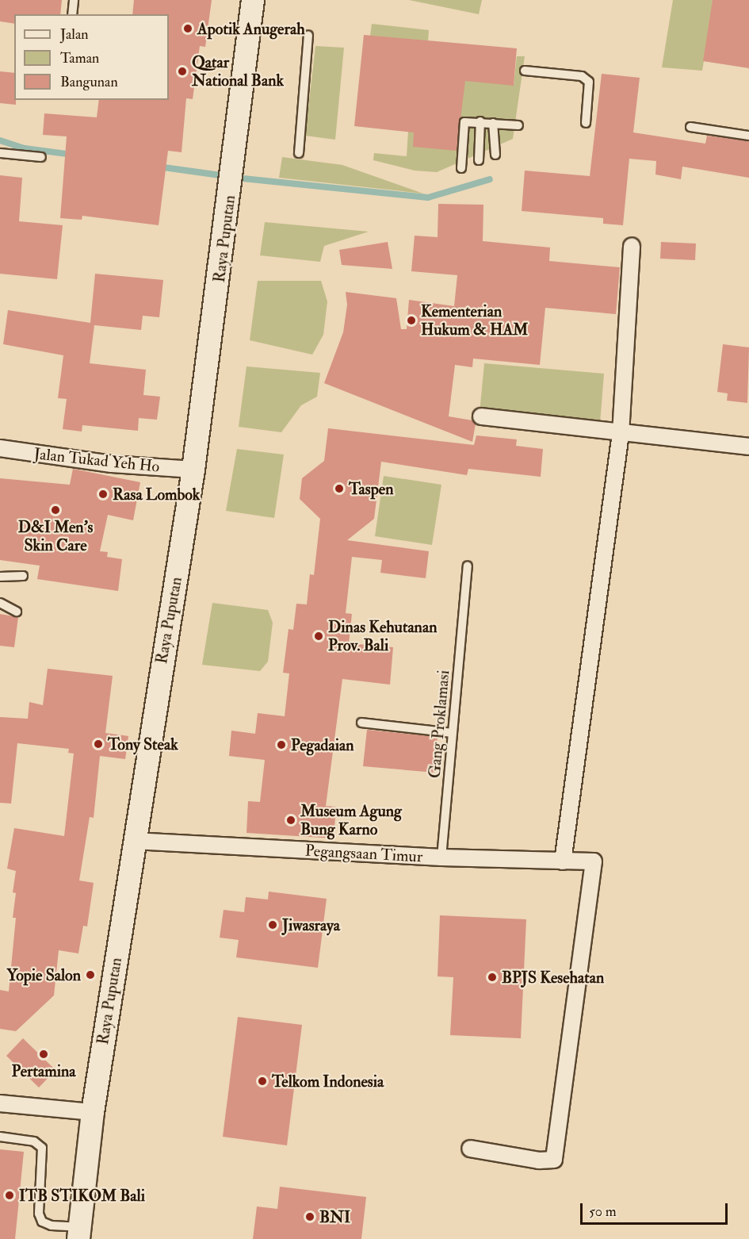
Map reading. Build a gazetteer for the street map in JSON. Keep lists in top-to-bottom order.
{
  "streets": {
    "main road": ["Raya Puputan"],
    "street": ["Jalan Tukad Yeh Ho", "Pegangsaan Timur"],
    "lane": ["Gang Proklamasi"]
  },
  "crossings": [
    ["Raya Puputan", "Jalan Tukad Yeh Ho"],
    ["Raya Puputan", "Pegangsaan Timur"],
    ["Gang Proklamasi", "Pegangsaan Timur"]
  ],
  "places": [
    "Apotik Anugerah",
    "Qatar National Bank",
    "Kementerian Hukum & HAM",
    "Taspen",
    "Rasa Lombok",
    "D&I Men's Skin Care",
    "Dinas Kehutanan Prov. Bali",
    "Tony Steak",
    "Pegadaian",
    "Museum Agung Bung Karno",
    "Jiwasraya",
    "Yopie Salon",
    "BPJS Kesehatan",
    "Pertamina",
    "Telkom Indonesia",
    "ITB STIKOM Bali",
    "BNI"
  ],
  "legend": ["Jalan", "Taman", "Bangunan"],
  "scale_bar": "50 m"
}
